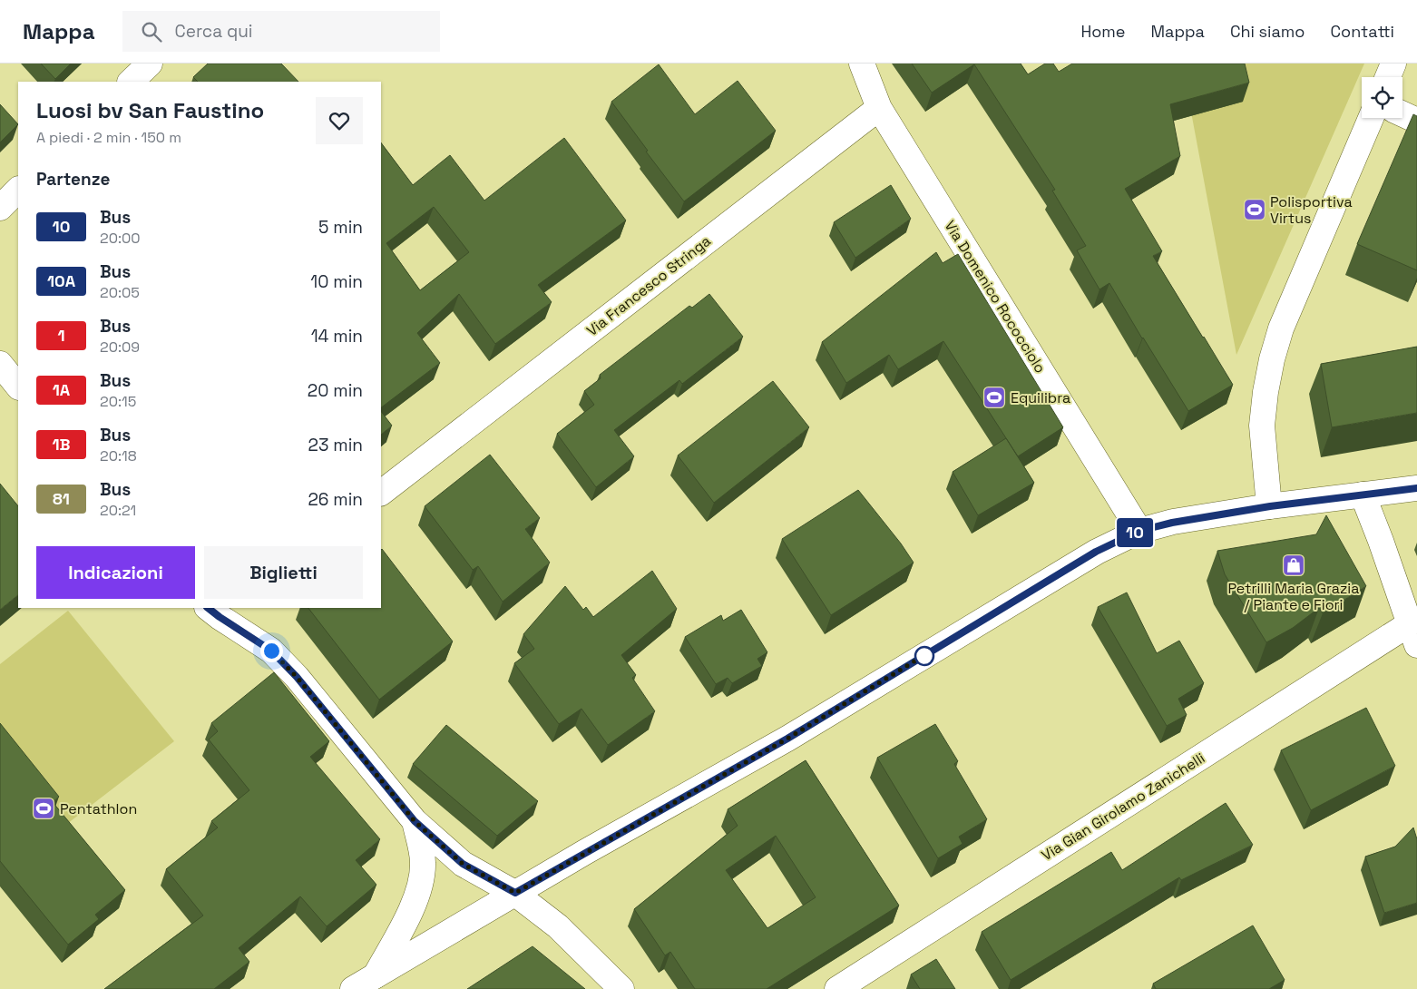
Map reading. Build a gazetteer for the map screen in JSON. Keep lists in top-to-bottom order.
{
  "streets": {
    "street": ["Via Francesco Stringa", "Via Domenico Rococciolo", "Via Gian Girolamo Zanichelli"]
  },
  "crossings": [
    ["Via Francesco Stringa", "Via Domenico Rococciolo"]
  ],
  "places": {
    "sports": ["Polisportiva Virtus", "Equilibra", "Pentathlon"],
    "shop": ["Petrilli Maria Grazia / Piante e Fiori"]
  },
  "lines": ["bus line 10"],
  "page": {
    "header": "Mappa",
    "search": "Cerca qui",
    "nav": [
      "Home",
      "Mappa",
      "Chi siamo",
      "Contatti"
    ],
    "on_map": "10",
    "heading": [
      ["Luosi bv San Faustino", "A piedi · 2 min · 150 m"],
      "Partenze"
    ],
    "list": [
      {
        "mark": "10",
        "name": "Bus",
        "note": "20:00",
        "value": "5 min"
      },
      {
        "mark": "10A",
        "name": "Bus",
        "note": "20:05",
        "value": "10 min"
      },
      {
        "mark": "1",
        "name": "Bus",
        "note": "20:09",
        "value": "14 min"
      },
      {
        "mark": "1A",
        "name": "Bus",
        "note": "20:15",
        "value": "20 min"
      },
      {
        "mark": "1B",
        "name": "Bus",
        "note": "20:18",
        "value": "23 min"
      },
      {
        "mark": "81",
        "name": "Bus",
        "note": "20:21",
        "value": "26 min"
      }
    ],
    "buttons": ["Indicazioni", "Biglietti"]
  }
}
